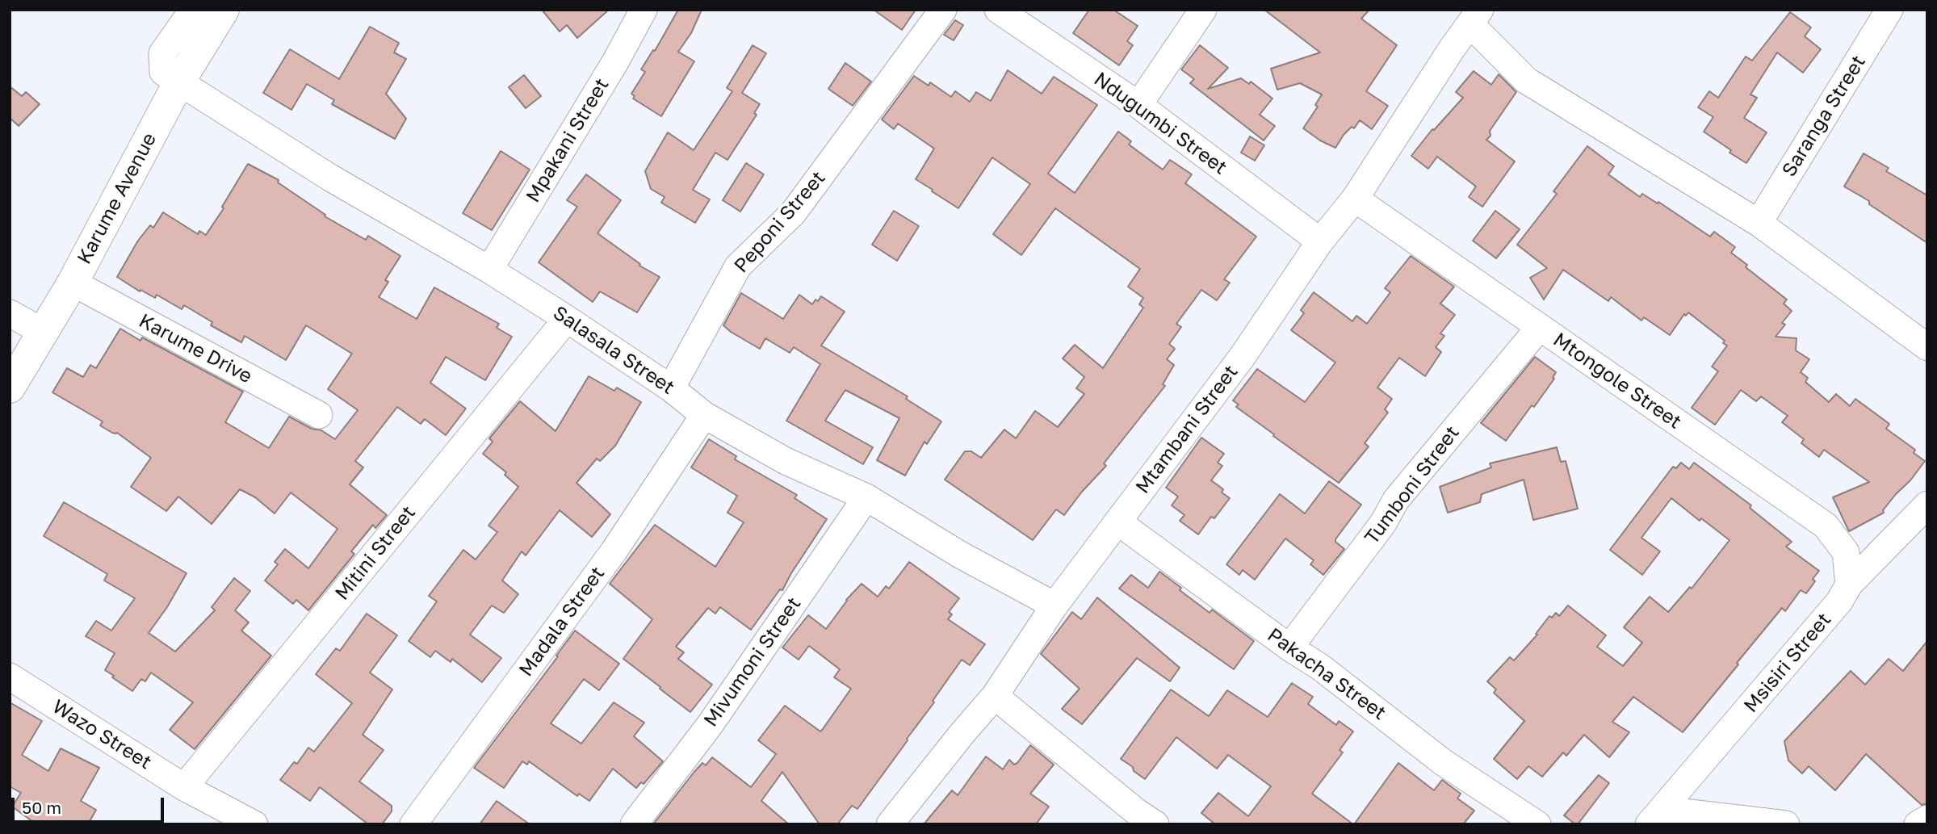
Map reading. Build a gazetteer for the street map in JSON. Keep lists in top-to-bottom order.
{
  "streets": {
    "main road": ["Karume Avenue"],
    "street": [
      "Saranga Street",
      "Ndugumbi Street",
      "Mpakani Street",
      "Peponi Street",
      "Karume Drive",
      "Salasala Street",
      "Mtongole Street",
      "Mtambani Street",
      "Tumboni Street",
      "Mitini Street",
      "Madala Street",
      "Mivumoni Street",
      "Msisiri Street",
      "Pakacha Street",
      "Wazo Street"
    ]
  },
  "crossings": [
    ["Ndugumbi Street", "Mtambani Street"],
    ["Mpakani Street", "Salasala Street"],
    ["Karume Avenue", "Karume Drive"],
    ["Karume Avenue", "Salasala Street"],
    ["Peponi Street", "Salasala Street"],
    ["Salasala Street", "Mtambani Street"],
    ["Salasala Street", "Mitini Street"],
    ["Salasala Street", "Madala Street"],
    ["Salasala Street", "Mivumoni Street"],
    ["Mtongole Street", "Mtambani Street"],
    ["Mtongole Street", "Tumboni Street"],
    ["Mtongole Street", "Msisiri Street"],
    ["Mtambani Street", "Pakacha Street"],
    ["Tumboni Street", "Pakacha Street"],
    ["Mitini Street", "Wazo Street"]
  ],
  "scale_bar": "50 m"
}
